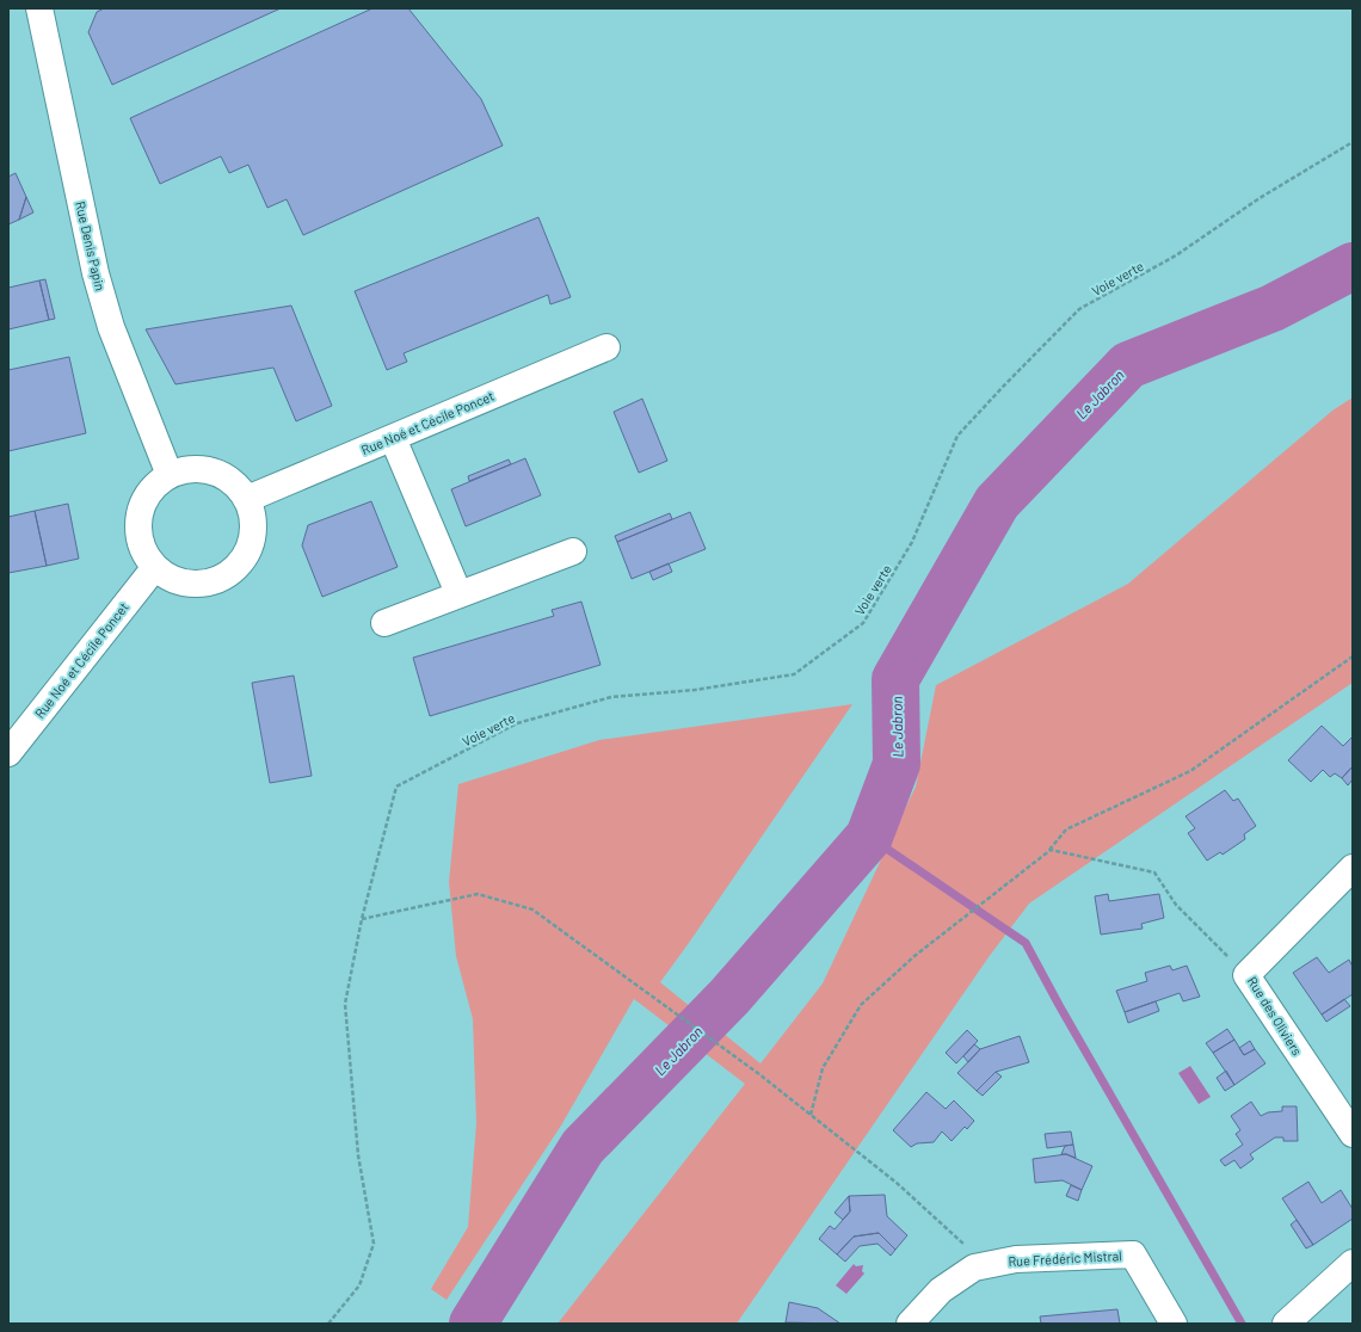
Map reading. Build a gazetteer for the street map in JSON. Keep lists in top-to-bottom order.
{
  "streets": {
    "street": [
      "Rue Denis Papin",
      "Rue Noé et Cécile Poncet",
      "Rue des Oliviers",
      "Rue Frédéric Mistral"
    ],
    "path": ["Voie verte"]
  },
  "crossings": [
    ["Rue Denis Papin", "Rue Noé et Cécile Poncet"]
  ],
  "water": ["Le Jabron"]
}
